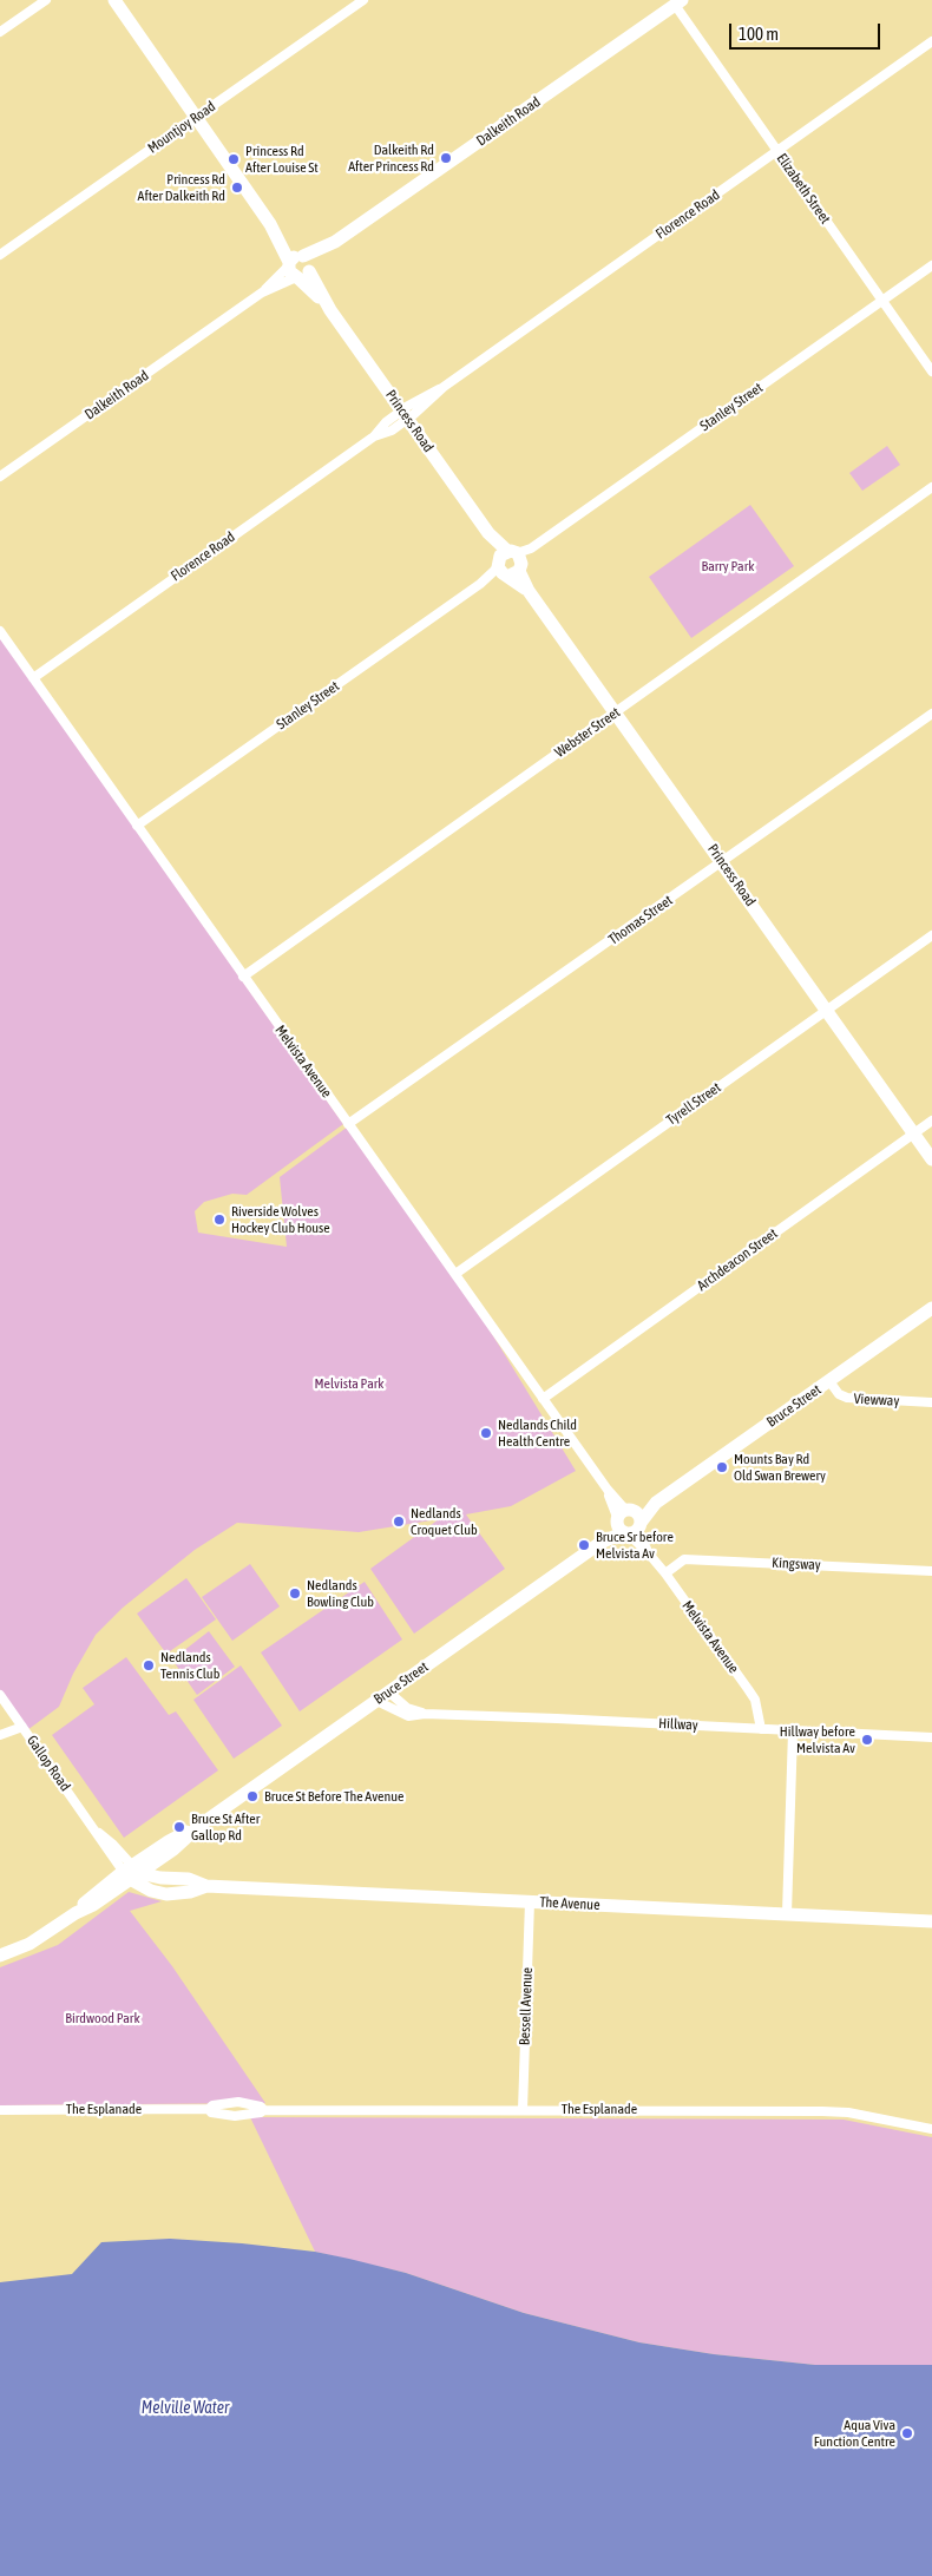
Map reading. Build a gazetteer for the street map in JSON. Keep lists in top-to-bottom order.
{
  "streets": {
    "street": [
      "Dalkeith Road",
      "Mountjoy Road",
      "Elizabeth Street",
      "Florence Road",
      "Stanley Street",
      "Princess Road",
      "Webster Street",
      "Thomas Street",
      "Melvista Avenue",
      "Tyrell Street",
      "Archdeacon Street",
      "Viewway",
      "Bruce Street",
      "Kingsway",
      "Hillway",
      "Gallop Road",
      "The Avenue",
      "Bessell Avenue",
      "The Esplanade"
    ]
  },
  "crossings": [
    ["Dalkeith Road", "Elizabeth Street"],
    ["Dalkeith Road", "Princess Road"],
    ["Mountjoy Road", "Princess Road"],
    ["Elizabeth Street", "Florence Road"],
    ["Elizabeth Street", "Stanley Street"],
    ["Florence Road", "Princess Road"],
    ["Florence Road", "Melvista Avenue"],
    ["Stanley Street", "Princess Road"],
    ["Stanley Street", "Melvista Avenue"],
    ["Princess Road", "Webster Street"],
    ["Princess Road", "Thomas Street"],
    ["Princess Road", "Tyrell Street"],
    ["Princess Road", "Archdeacon Street"],
    ["Webster Street", "Melvista Avenue"],
    ["Thomas Street", "Melvista Avenue"],
    ["Melvista Avenue", "Tyrell Street"],
    ["Melvista Avenue", "Archdeacon Street"],
    ["Melvista Avenue", "Bruce Street"],
    ["Melvista Avenue", "Kingsway"],
    ["Melvista Avenue", "Hillway"],
    ["Viewway", "Bruce Street"],
    ["Bruce Street", "Hillway"],
    ["Bruce Street", "Gallop Road"],
    ["Bruce Street", "The Avenue"],
    ["Gallop Road", "The Avenue"],
    ["The Avenue", "Bessell Avenue"],
    ["Bessell Avenue", "The Esplanade"]
  ],
  "water": ["Melville Water"],
  "parks": ["Barry Park", "Melvista Park", "Birdwood Park"],
  "places": [
    "Dalkeith Rd After Princess Rd",
    "Princess Rd After Louise St",
    "Princess Rd After Dalkeith Rd",
    "Riverside Wolves Hockey Club House",
    "Nedlands Child Health Centre",
    "Mounts Bay Rd Old Swan Brewery",
    "Nedlands Croquet Club",
    "Bruce Sr before Melvista Av",
    "Nedlands Bowling Club",
    "Nedlands Tennis Club",
    "Hillway before Melvista Av",
    "Bruce St Before The Avenue",
    "Bruce St After Gallop Rd",
    "Aqua Viva Function Centre"
  ],
  "scale_bar": "100 m"
}
